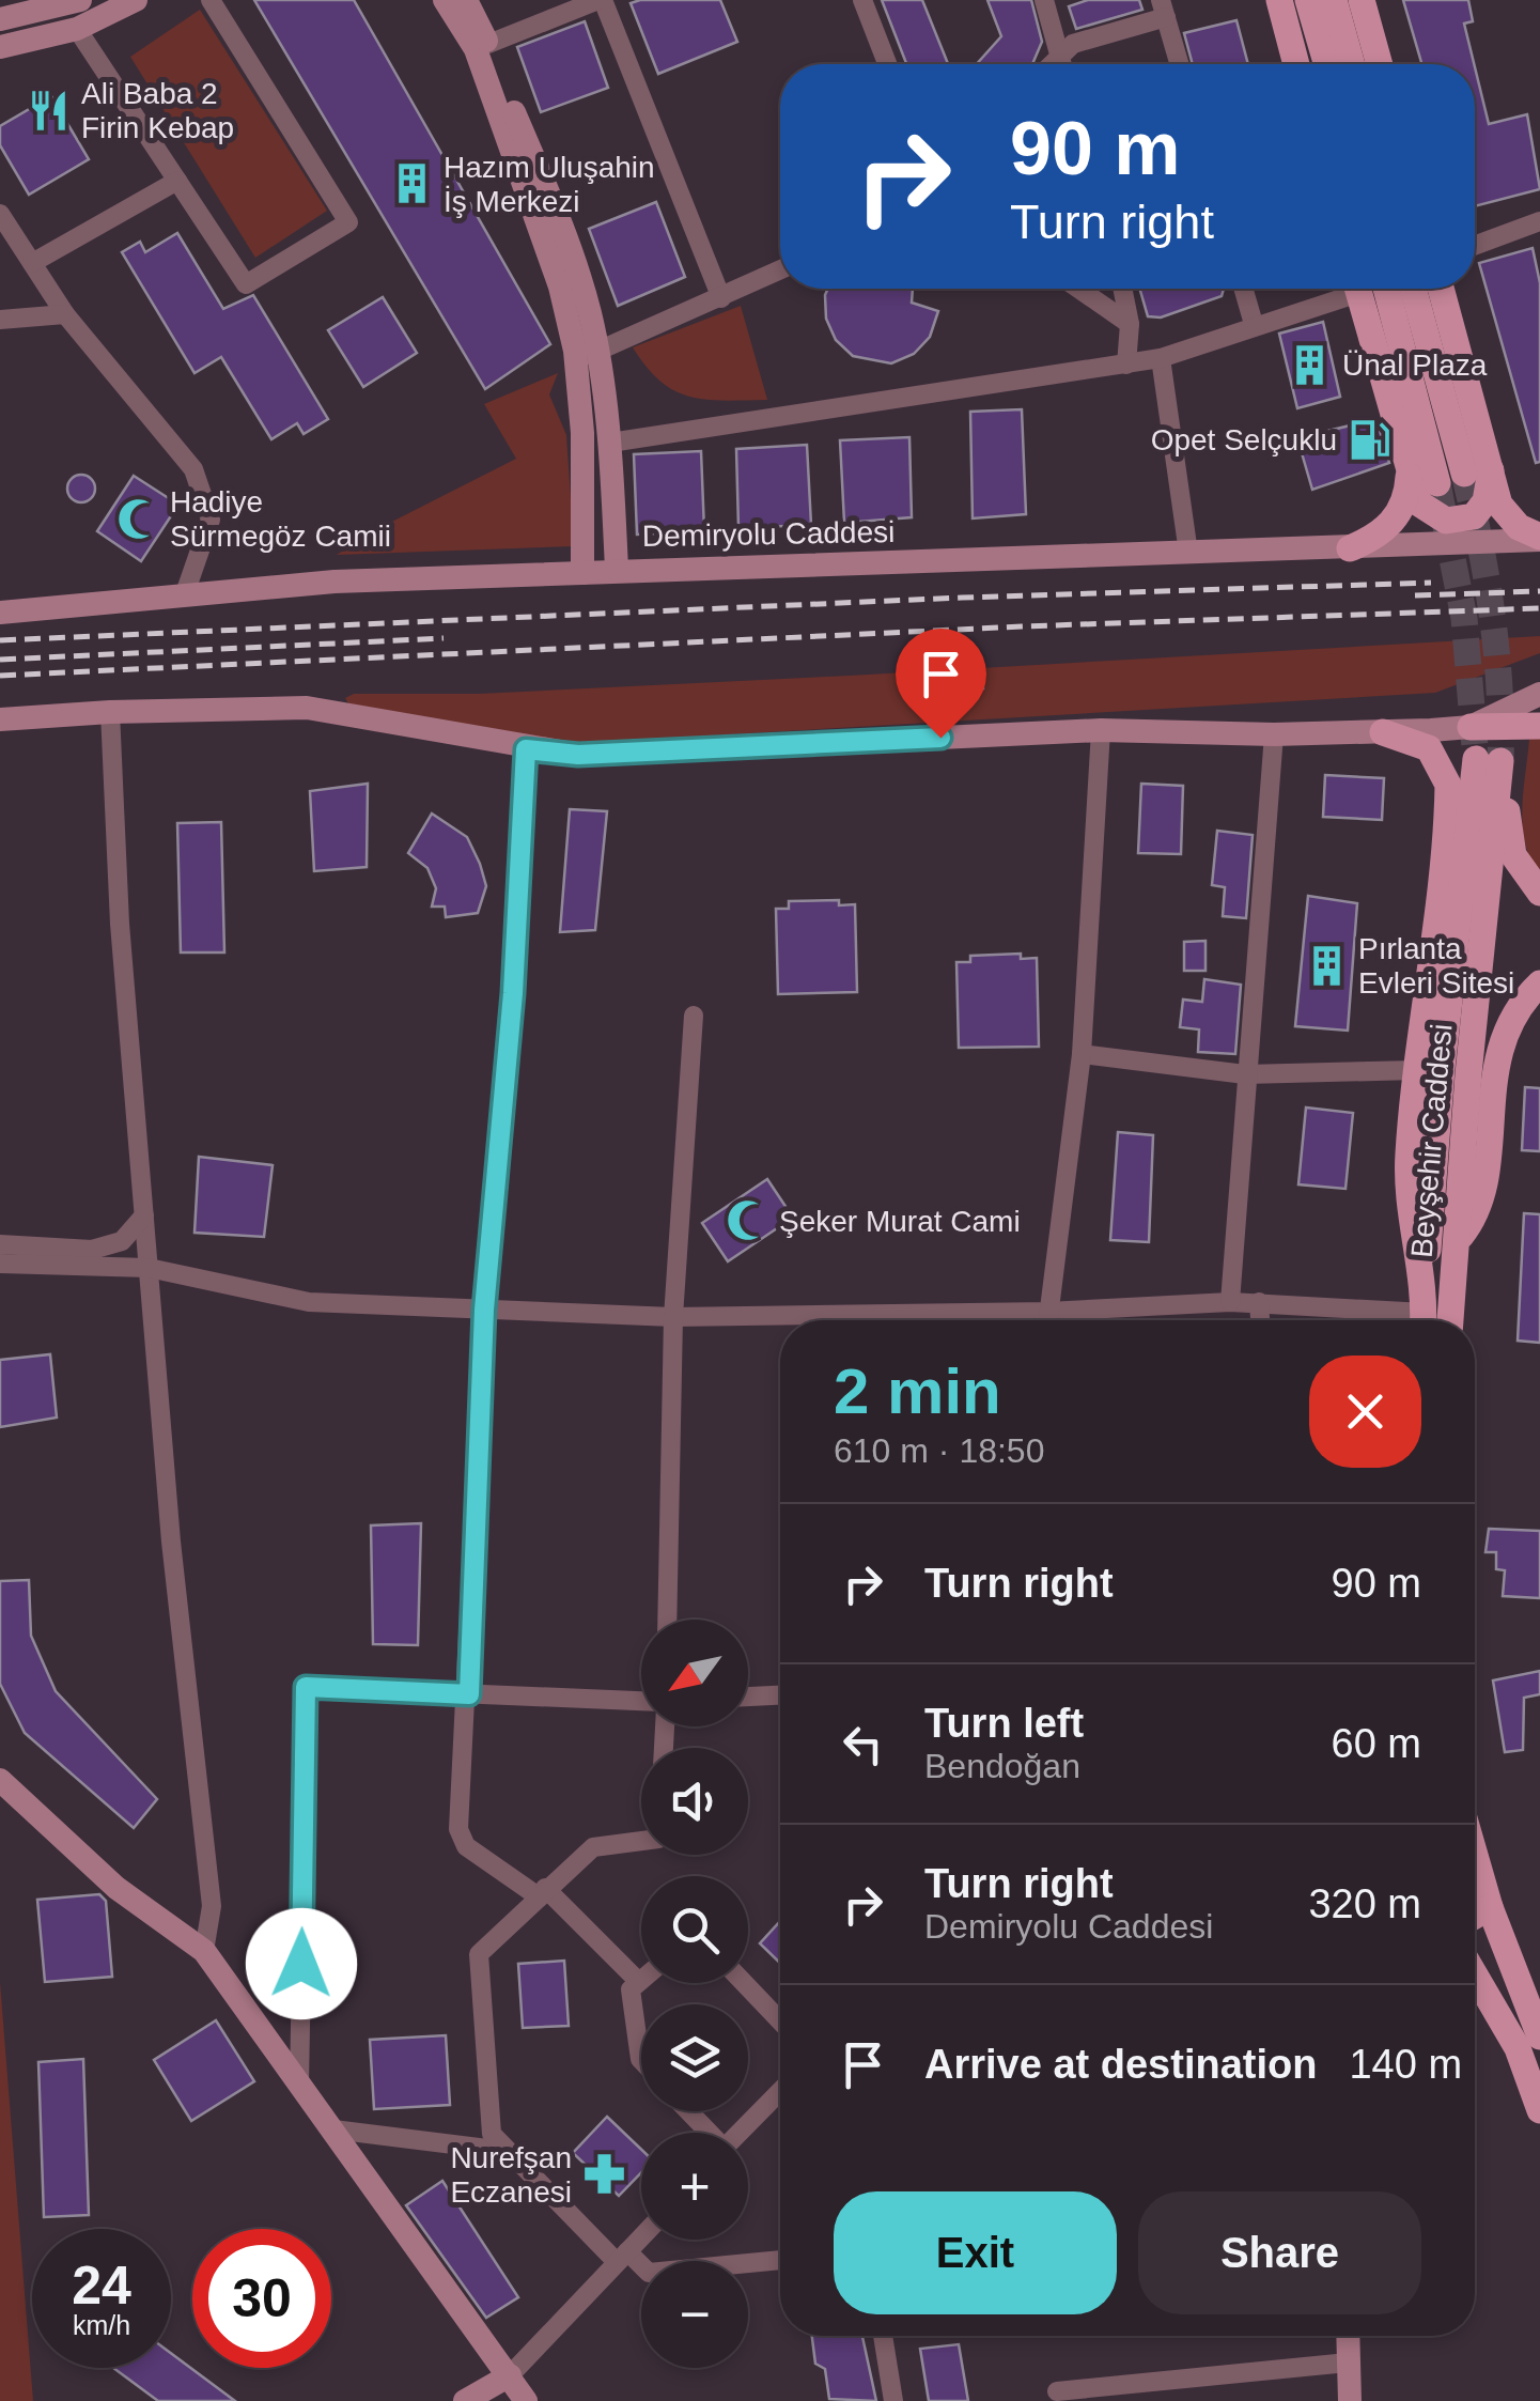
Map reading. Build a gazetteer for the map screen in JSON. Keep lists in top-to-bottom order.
{
  "streets": {
    "main road": ["Demiryolu Caddesi", "Beyşehir Caddesi"]
  },
  "places": {
    "restaurant": ["Ali Baba 2 Firin Kebap"],
    "building": ["Hazım Uluşahin İş Merkezi", "Ünal Plaza", "Pırlanta Evleri Sitesi"],
    "fuel station": ["Opet Selçuklu"],
    "mosque": ["Hadiye Sürmegöz Camii", "Şeker Murat Cami"],
    "pharmacy": ["Nurefşan Eczanesi"]
  },
  "north": "bottom left",
  "page": {
    "turn": ["90 m", "Turn right"],
    "heading": ["2 min", "610 m · 18:50"],
    "list": [
      {
        "name": "Turn right",
        "value": "90 m"
      },
      {
        "name": "Turn left",
        "note": "Bendoğan",
        "value": "60 m"
      },
      {
        "name": "Turn right",
        "note": "Demiryolu Caddesi",
        "value": "320 m"
      },
      {
        "name": "Arrive at destination",
        "value": "140 m"
      }
    ],
    "map_buttons": ["+", "−"],
    "buttons": ["Exit", "Share"],
    "speed": "24 km/h",
    "limit": "30"
  }
}
